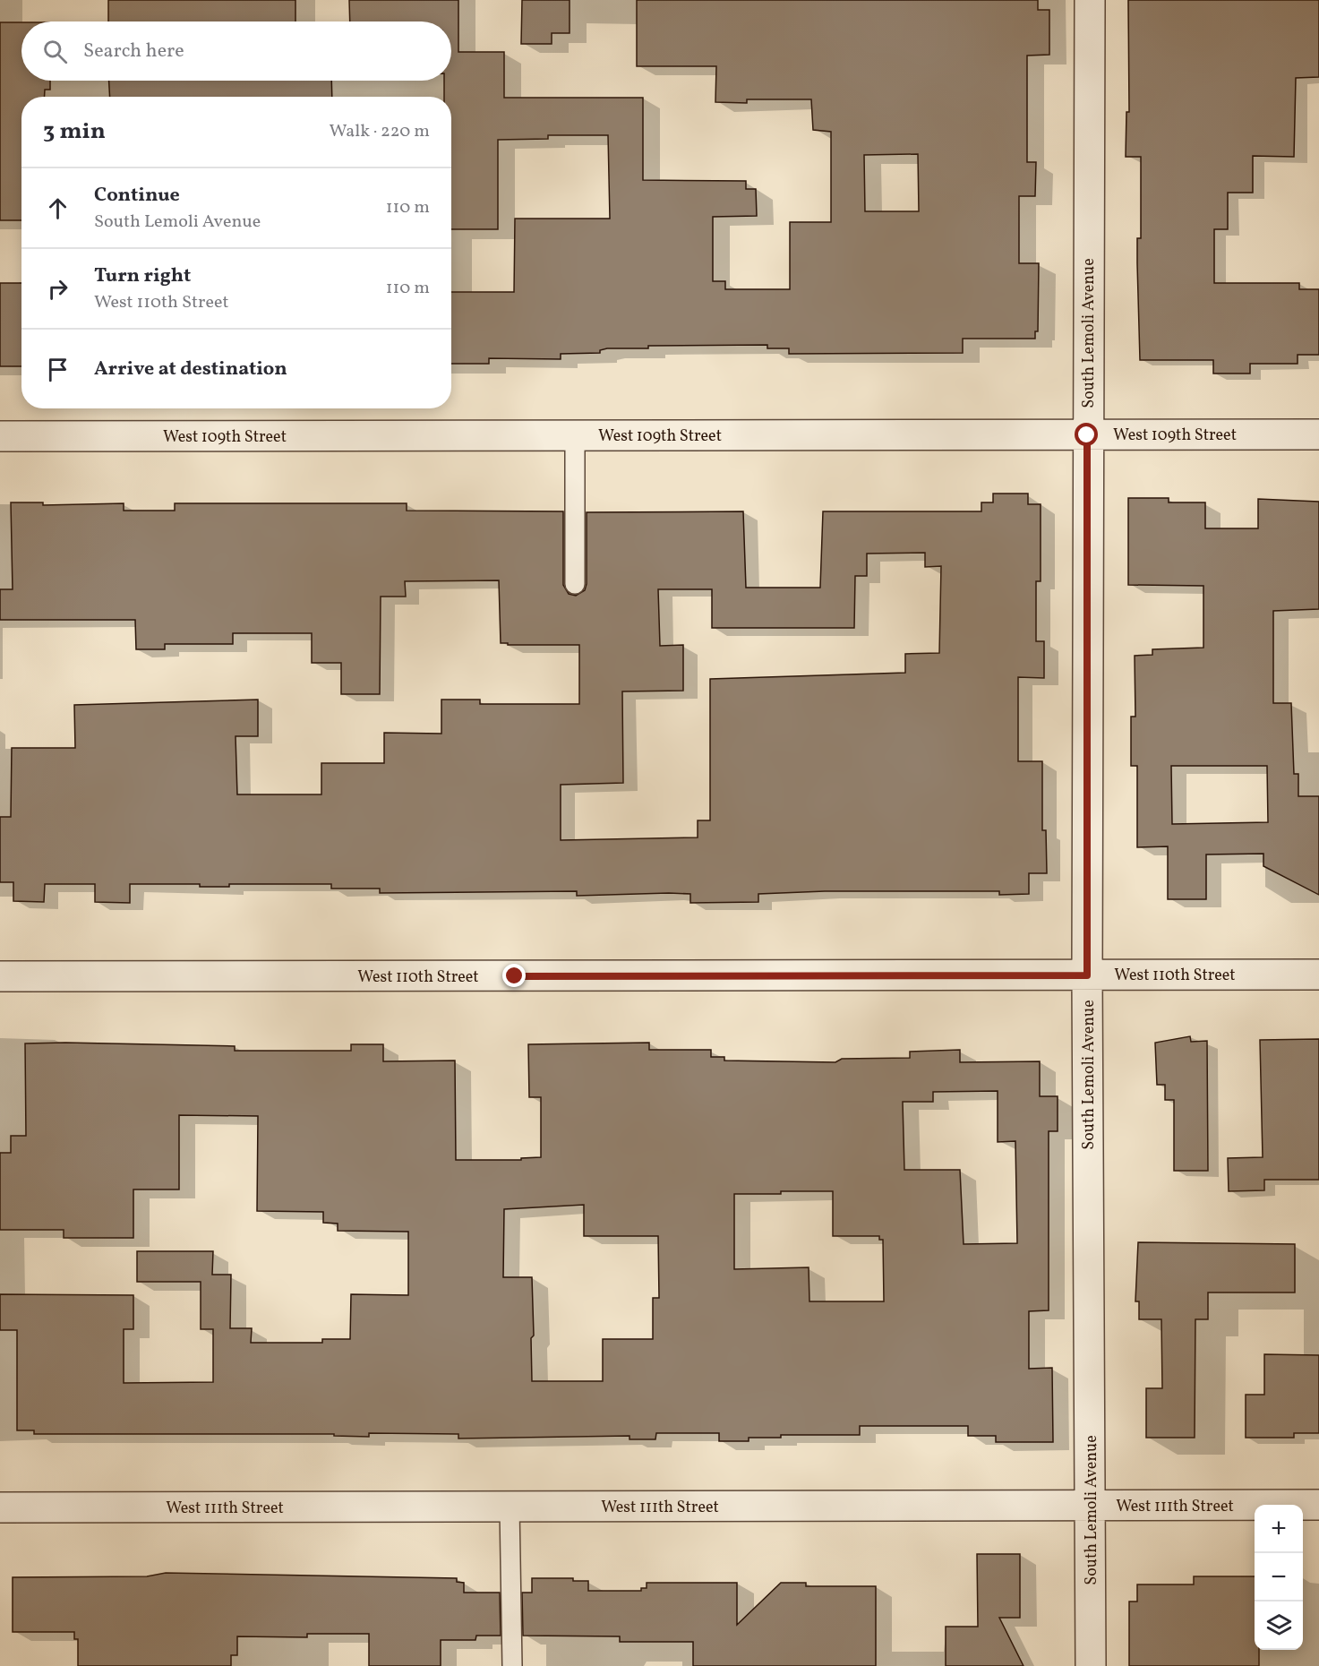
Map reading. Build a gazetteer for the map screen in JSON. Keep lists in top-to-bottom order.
{
  "streets": {
    "street": [
      "South Lemoli Avenue",
      "West 109th Street",
      "West 110th Street",
      "West 111th Street"
    ]
  },
  "crossings": [
    ["South Lemoli Avenue", "West 109th Street"],
    ["South Lemoli Avenue", "West 110th Street"],
    ["South Lemoli Avenue", "West 111th Street"]
  ],
  "page": {
    "search": "Search here",
    "heading": ["3 min", "Walk · 220 m"],
    "list": [
      ["Continue", "South Lemoli Avenue", "110 m"],
      ["Turn right", "West 110th Street", "110 m"],
      "Arrive at destination"
    ],
    "map_buttons": ["+", "−"]
  }
}
